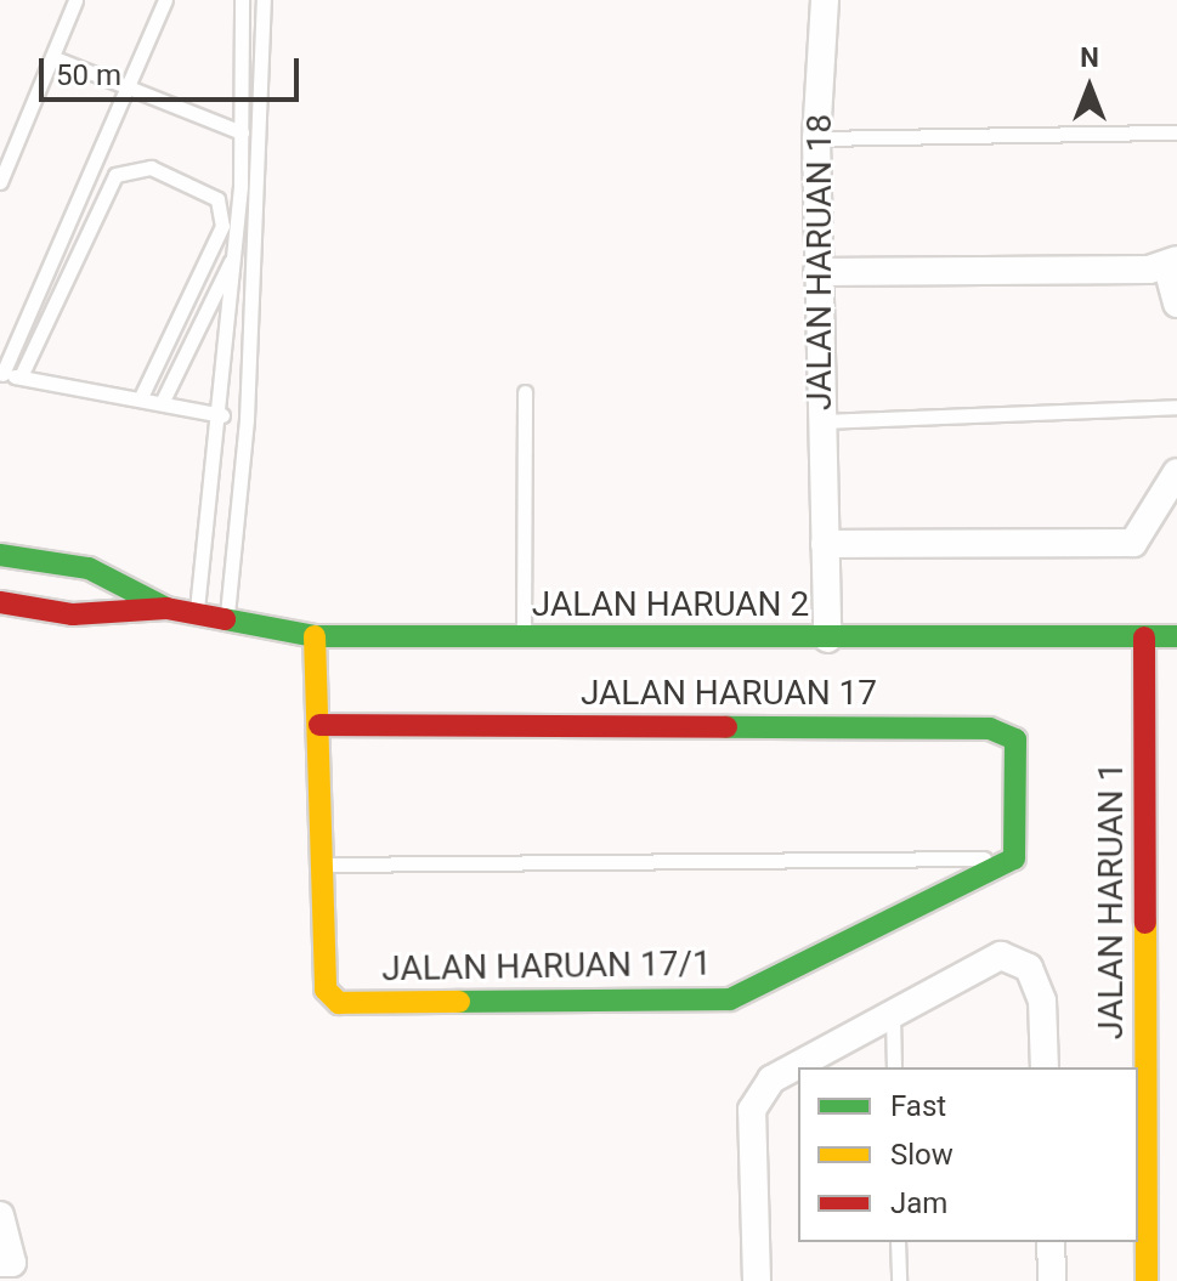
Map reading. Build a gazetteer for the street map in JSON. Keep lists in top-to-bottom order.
{
  "streets": {
    "main road": [
      "JALAN HARUAN 2",
      "JALAN HARUAN 17",
      "JALAN HARUAN 1",
      "JALAN HARUAN 17/1"
    ],
    "street": ["JALAN HARUAN 18"]
  },
  "crossings": [
    ["JALAN HARUAN 18", "JALAN HARUAN 2"],
    ["JALAN HARUAN 2", "JALAN HARUAN 1"],
    ["JALAN HARUAN 17", "JALAN HARUAN 17/1"]
  ],
  "legend": ["Fast", "Slow", "Jam"],
  "scale_bar": "50 m",
  "north": "top"
}
